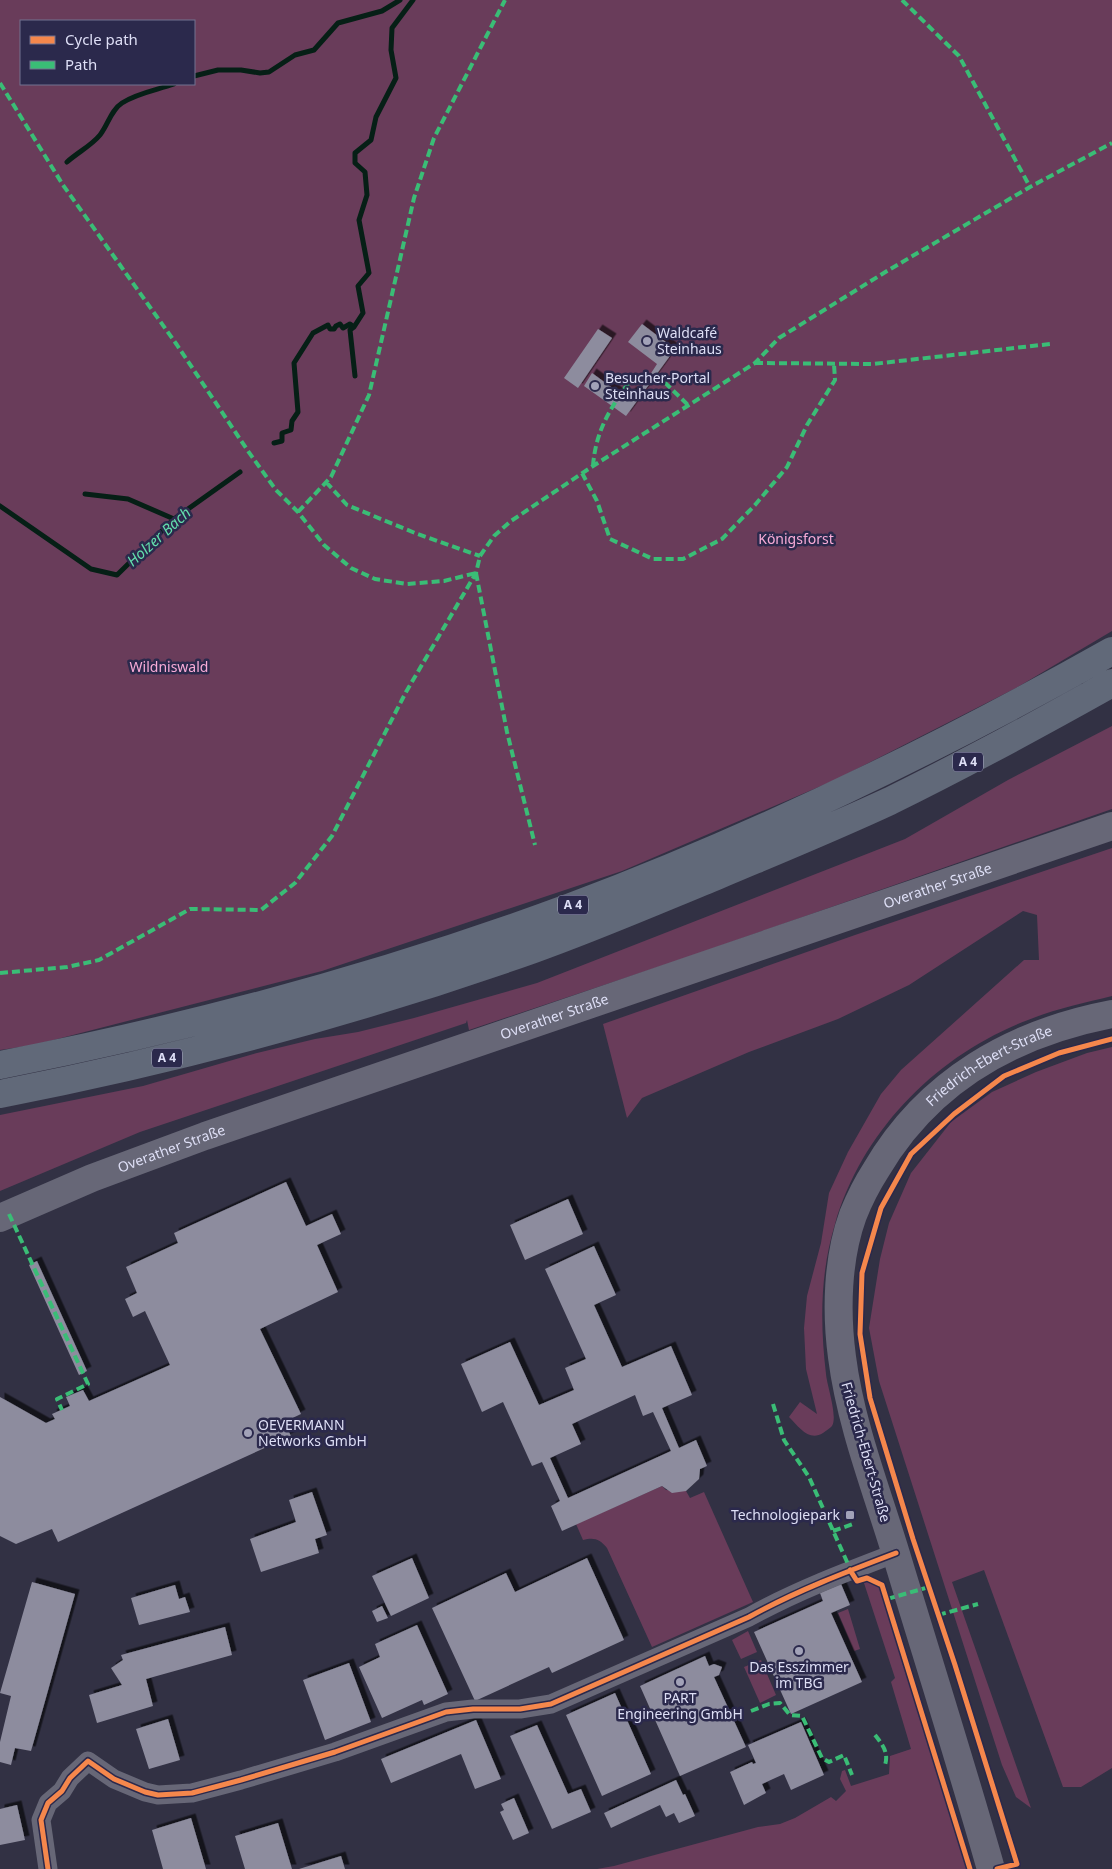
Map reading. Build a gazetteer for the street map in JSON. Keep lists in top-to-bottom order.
{
  "streets": {
    "highway": ["A 4"],
    "main road": ["Overather Straße", "Friedrich-Ebert-Straße"]
  },
  "water": ["Holzer Bach"],
  "parks": ["Königsforst", "Wildniswald"],
  "places": {
    "other": [
      "Waldcafé Steinhaus",
      "Besucher-Portal Steinhaus",
      "OEVERMANN Networks GmbH",
      "Das Esszimmer im TBG",
      "PART Engineering GmbH"
    ],
    "transit": ["Technologiepark"]
  },
  "legend": ["Cycle path", "Path"]
}
